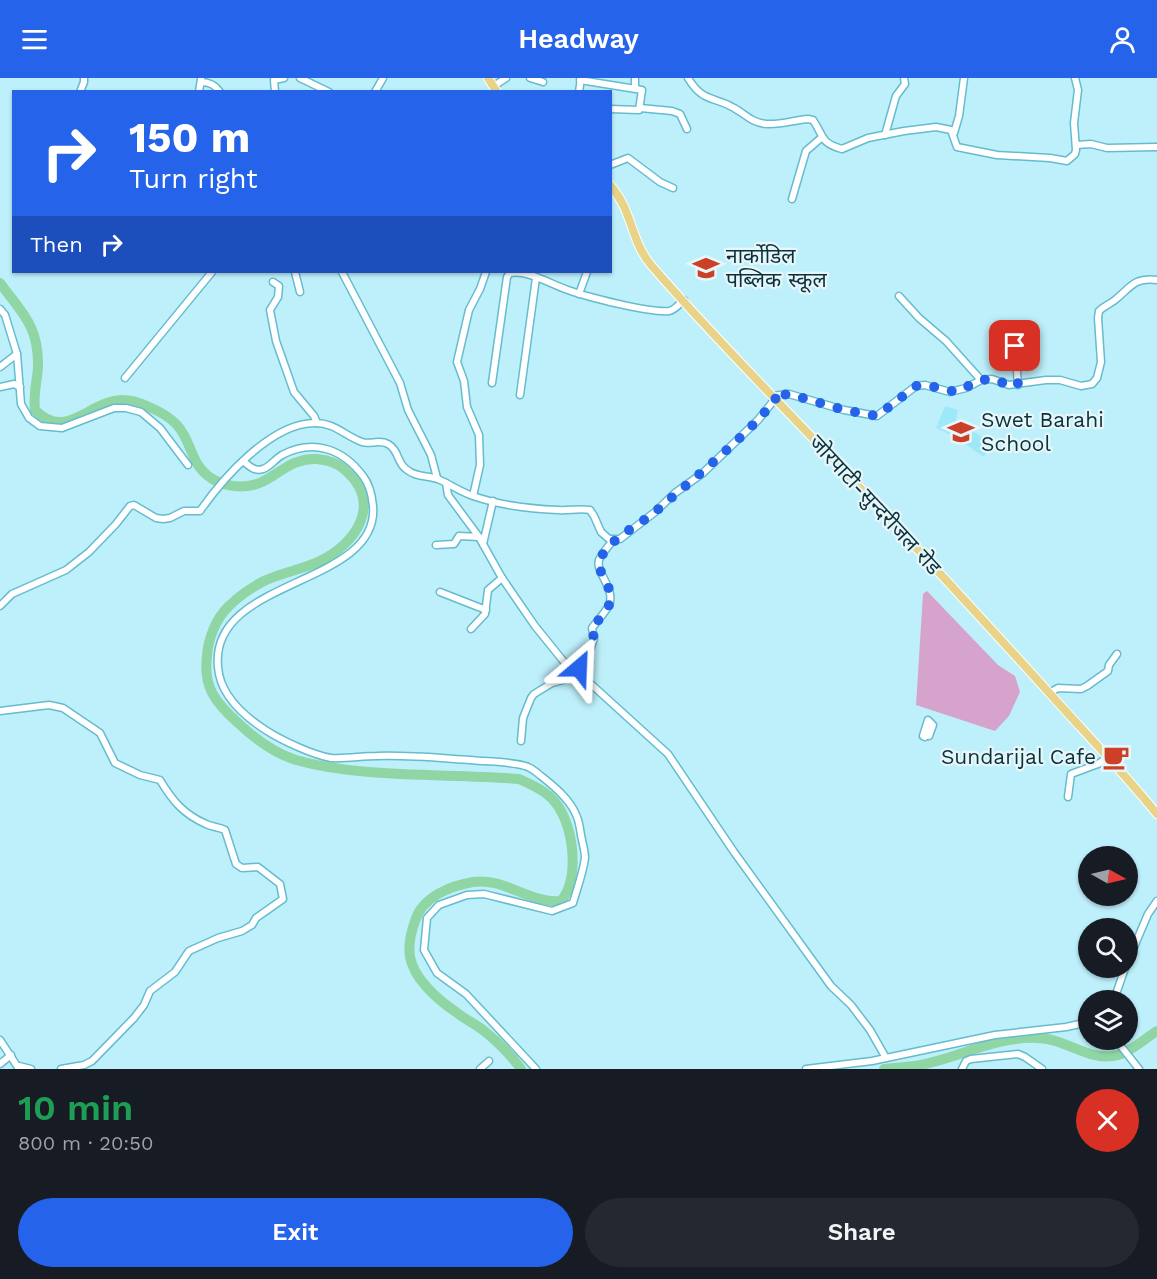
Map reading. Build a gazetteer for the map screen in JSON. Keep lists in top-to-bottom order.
{
  "streets": {
    "main road": ["जोरपाटी-सुन्दरीजल रोड"]
  },
  "places": {
    "school or university": ["नार्कोडिल पब्लिक स्कूल", "Swet Barahi School"],
    "cafe": ["Sundarijal Cafe"]
  },
  "north": "right",
  "page": {
    "header": "Headway",
    "turn": ["150 m", "Turn right"],
    "then": "Then",
    "heading": ["10 min", "800 m · 20:50"],
    "buttons": ["Exit", "Share"]
  }
}
